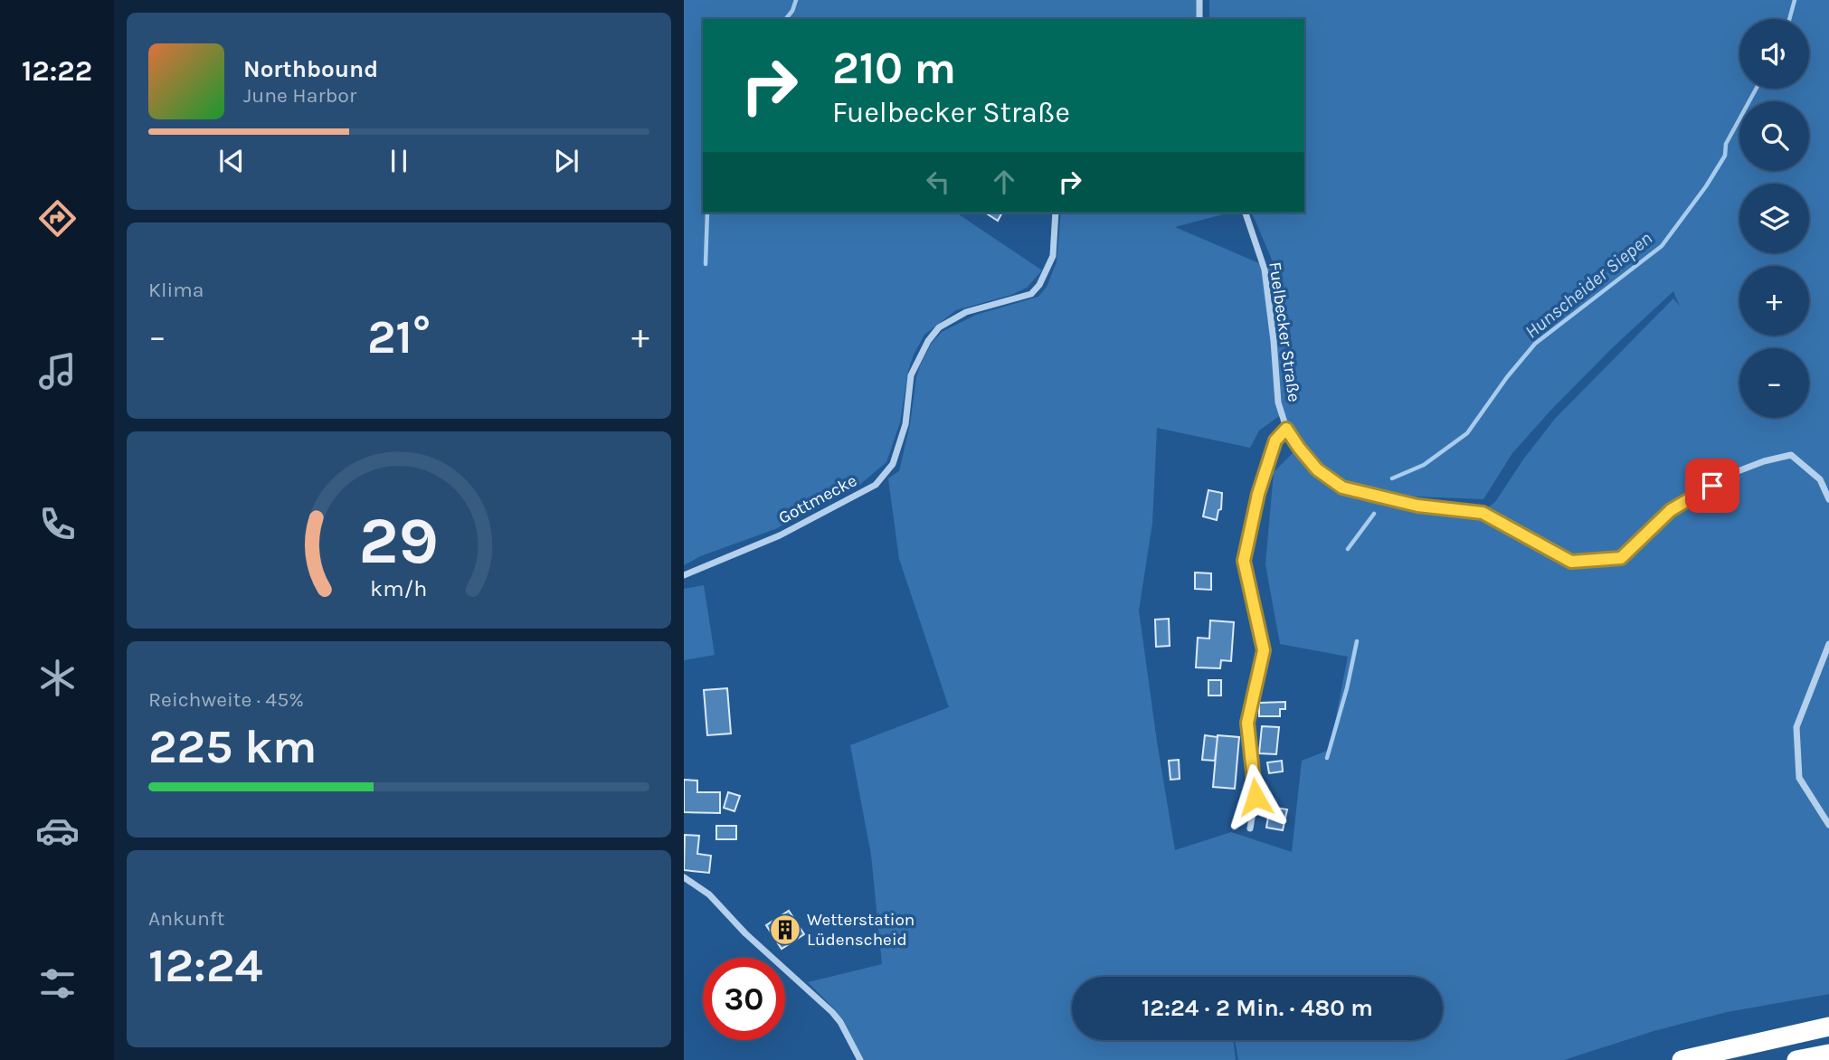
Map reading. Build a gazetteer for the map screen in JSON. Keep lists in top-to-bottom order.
{
  "streets": {
    "street": ["Fuelbecker Straße", "Gottmecke"]
  },
  "water": ["Hunscheider Siepen"],
  "places": {
    "building": ["Wetterstation Lüdenscheid"]
  },
  "page": {
    "tabs": "12:22",
    "map_buttons": ["+", "−"],
    "turn": ["210 m", "Fuelbecker Straße"],
    "song": ["Northbound", "June Harbor"],
    "tile": [
      "Klima",
      ["Reichweite · 45%", "225 km"],
      ["Ankunft", "12:24"]
    ],
    "heat": ["−", "21°", "+"],
    "limit": "30",
    "trip": "12:24 · 2 Min. · 480 m",
    "gauge": ["29", "km/h"]
  }
}
